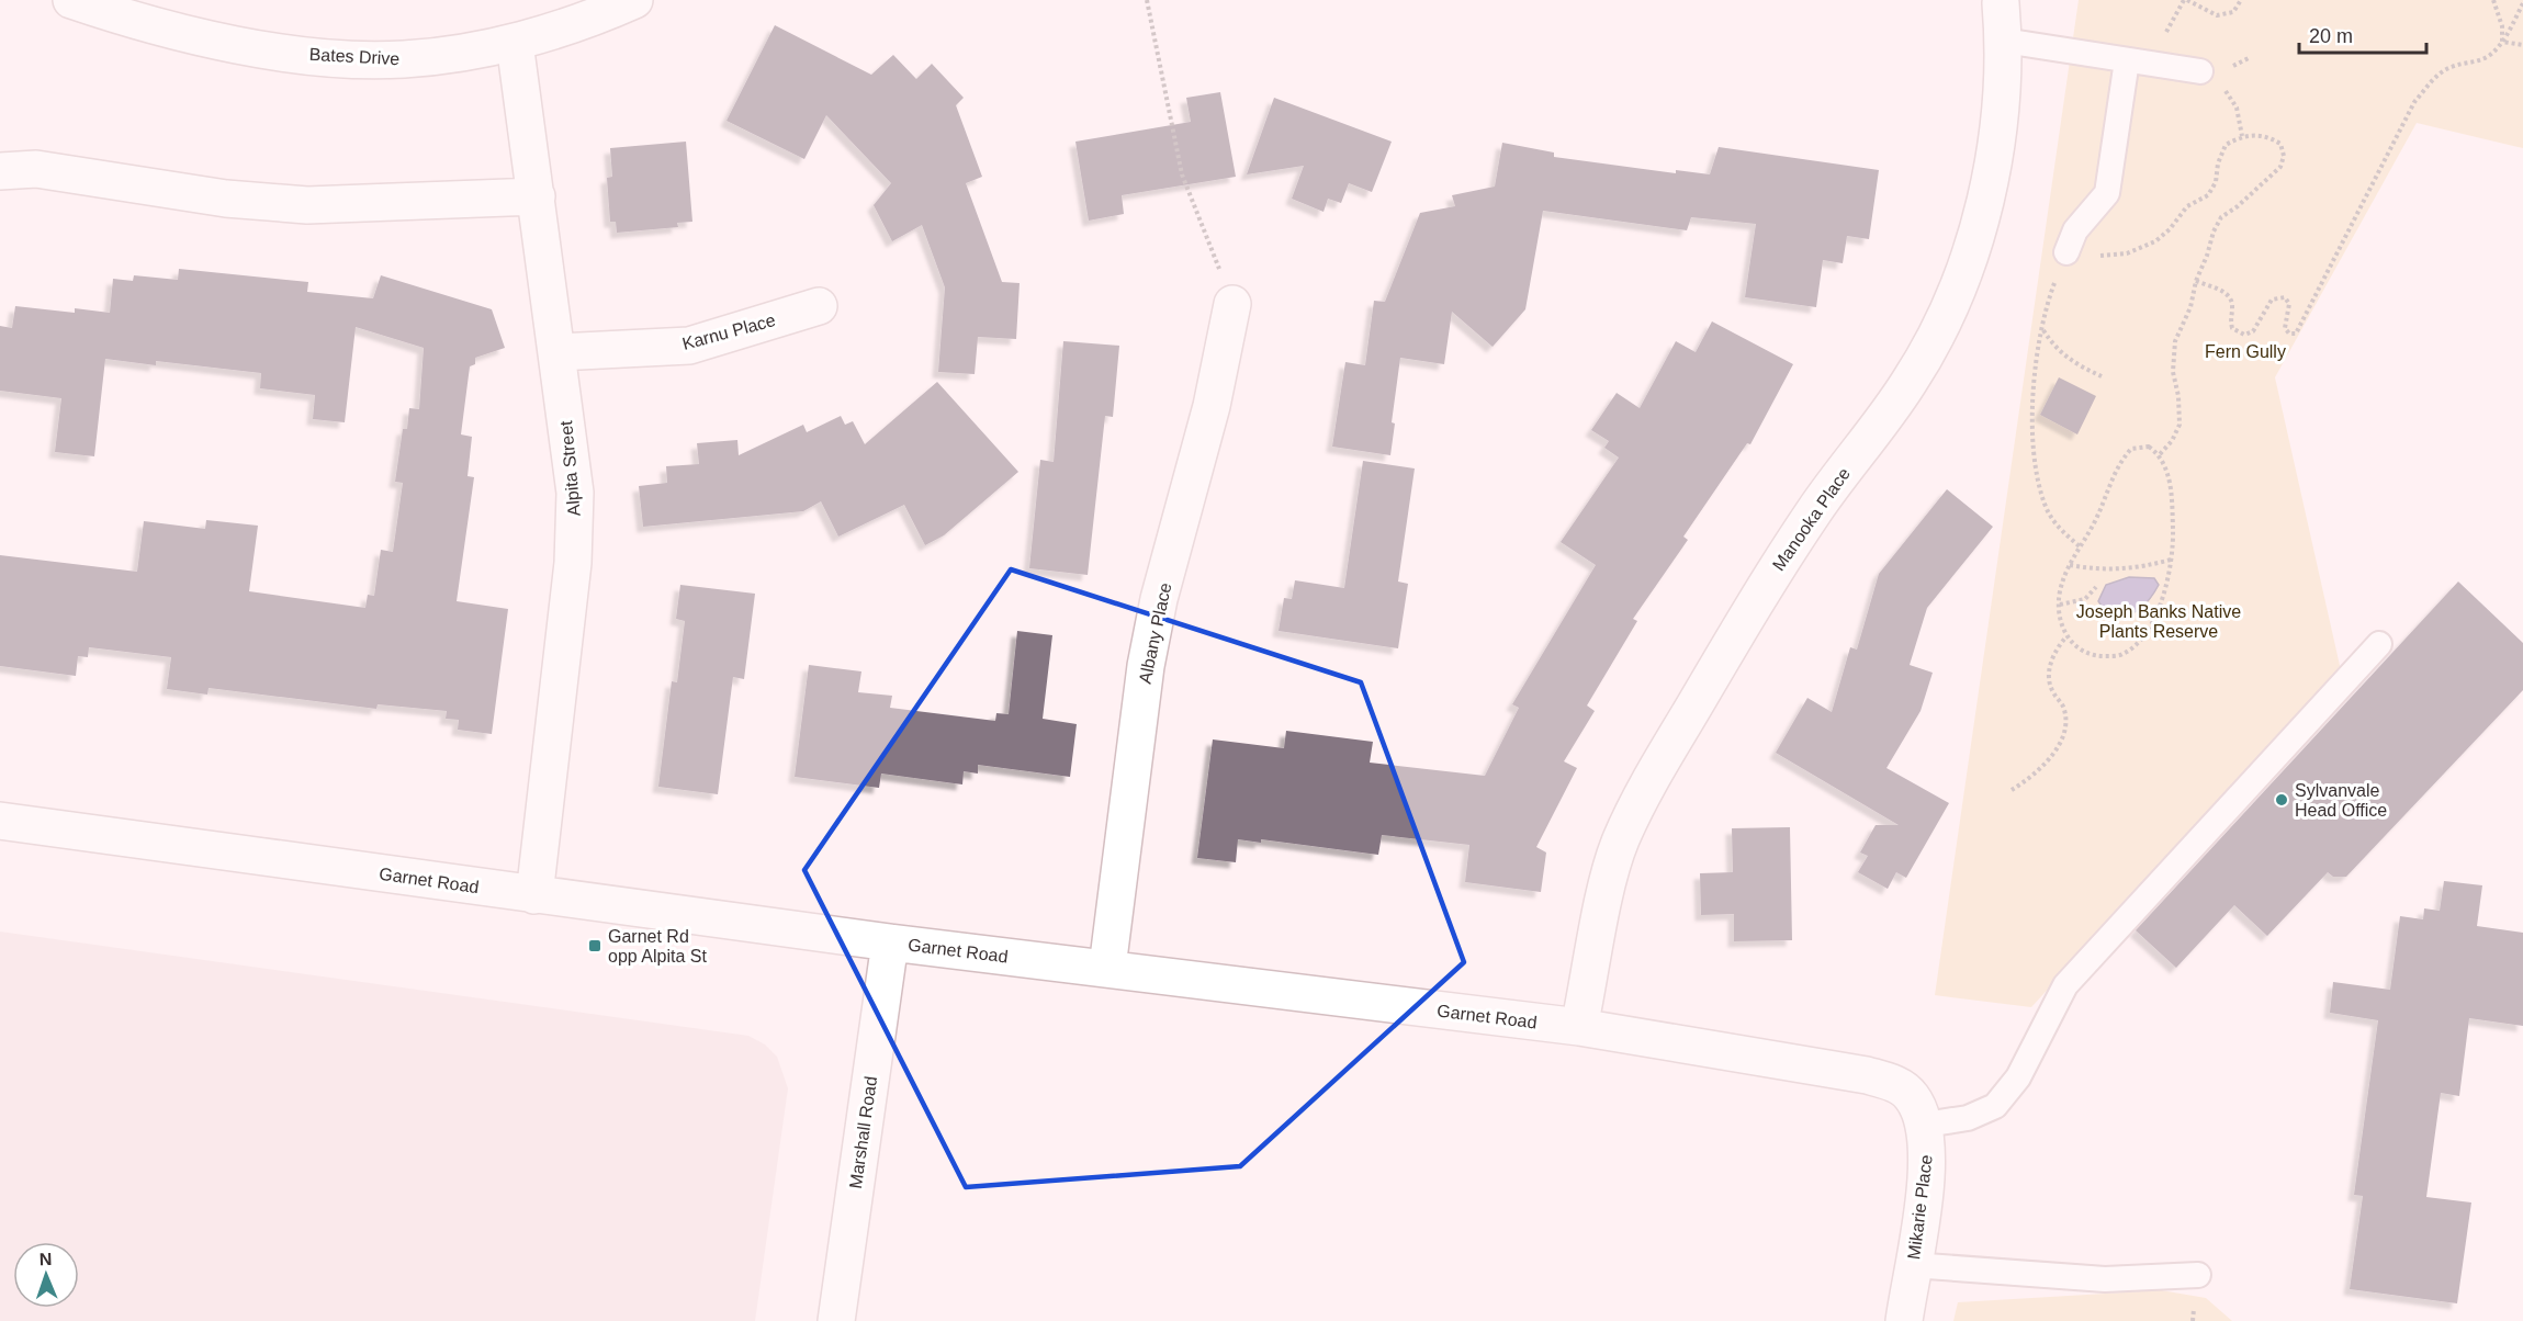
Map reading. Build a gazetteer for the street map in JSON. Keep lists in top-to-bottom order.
{
  "streets": {
    "street": [
      "Bates Drive",
      "Karnu Place",
      "Alpita Street",
      "Manooka Place",
      "Albany Place",
      "Garnet Road",
      "Marshall Road",
      "Mikarie Place"
    ]
  },
  "crossings": [
    ["Bates Drive", "Alpita Street"],
    ["Karnu Place", "Alpita Street"],
    ["Alpita Street", "Garnet Road"],
    ["Manooka Place", "Garnet Road"],
    ["Albany Place", "Garnet Road"],
    ["Garnet Road", "Marshall Road"],
    ["Garnet Road", "Mikarie Place"]
  ],
  "parks": ["Fern Gully", "Joseph Banks Native Plants Reserve"],
  "places": {
    "other": ["Sylvanvale Head Office"],
    "transit": ["Garnet Rd opp Alpita St"]
  },
  "scale_bar": "20 m",
  "north": "top"
}
